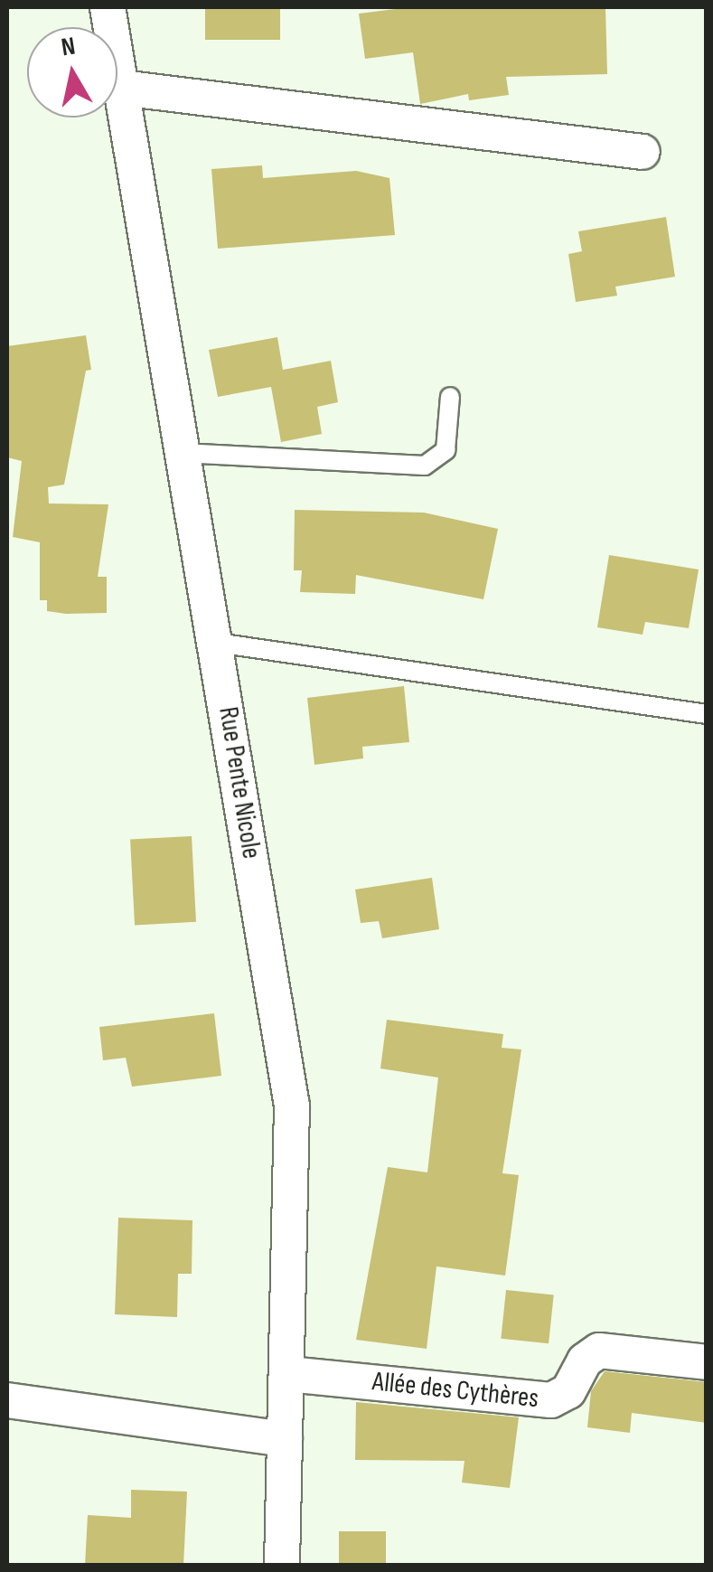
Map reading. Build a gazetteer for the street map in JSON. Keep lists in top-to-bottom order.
{
  "streets": {
    "street": ["Rue Pente Nicole", "Allée des Cythères"]
  },
  "crossings": [
    ["Rue Pente Nicole", "Allée des Cythères"]
  ],
  "north": "top"
}
